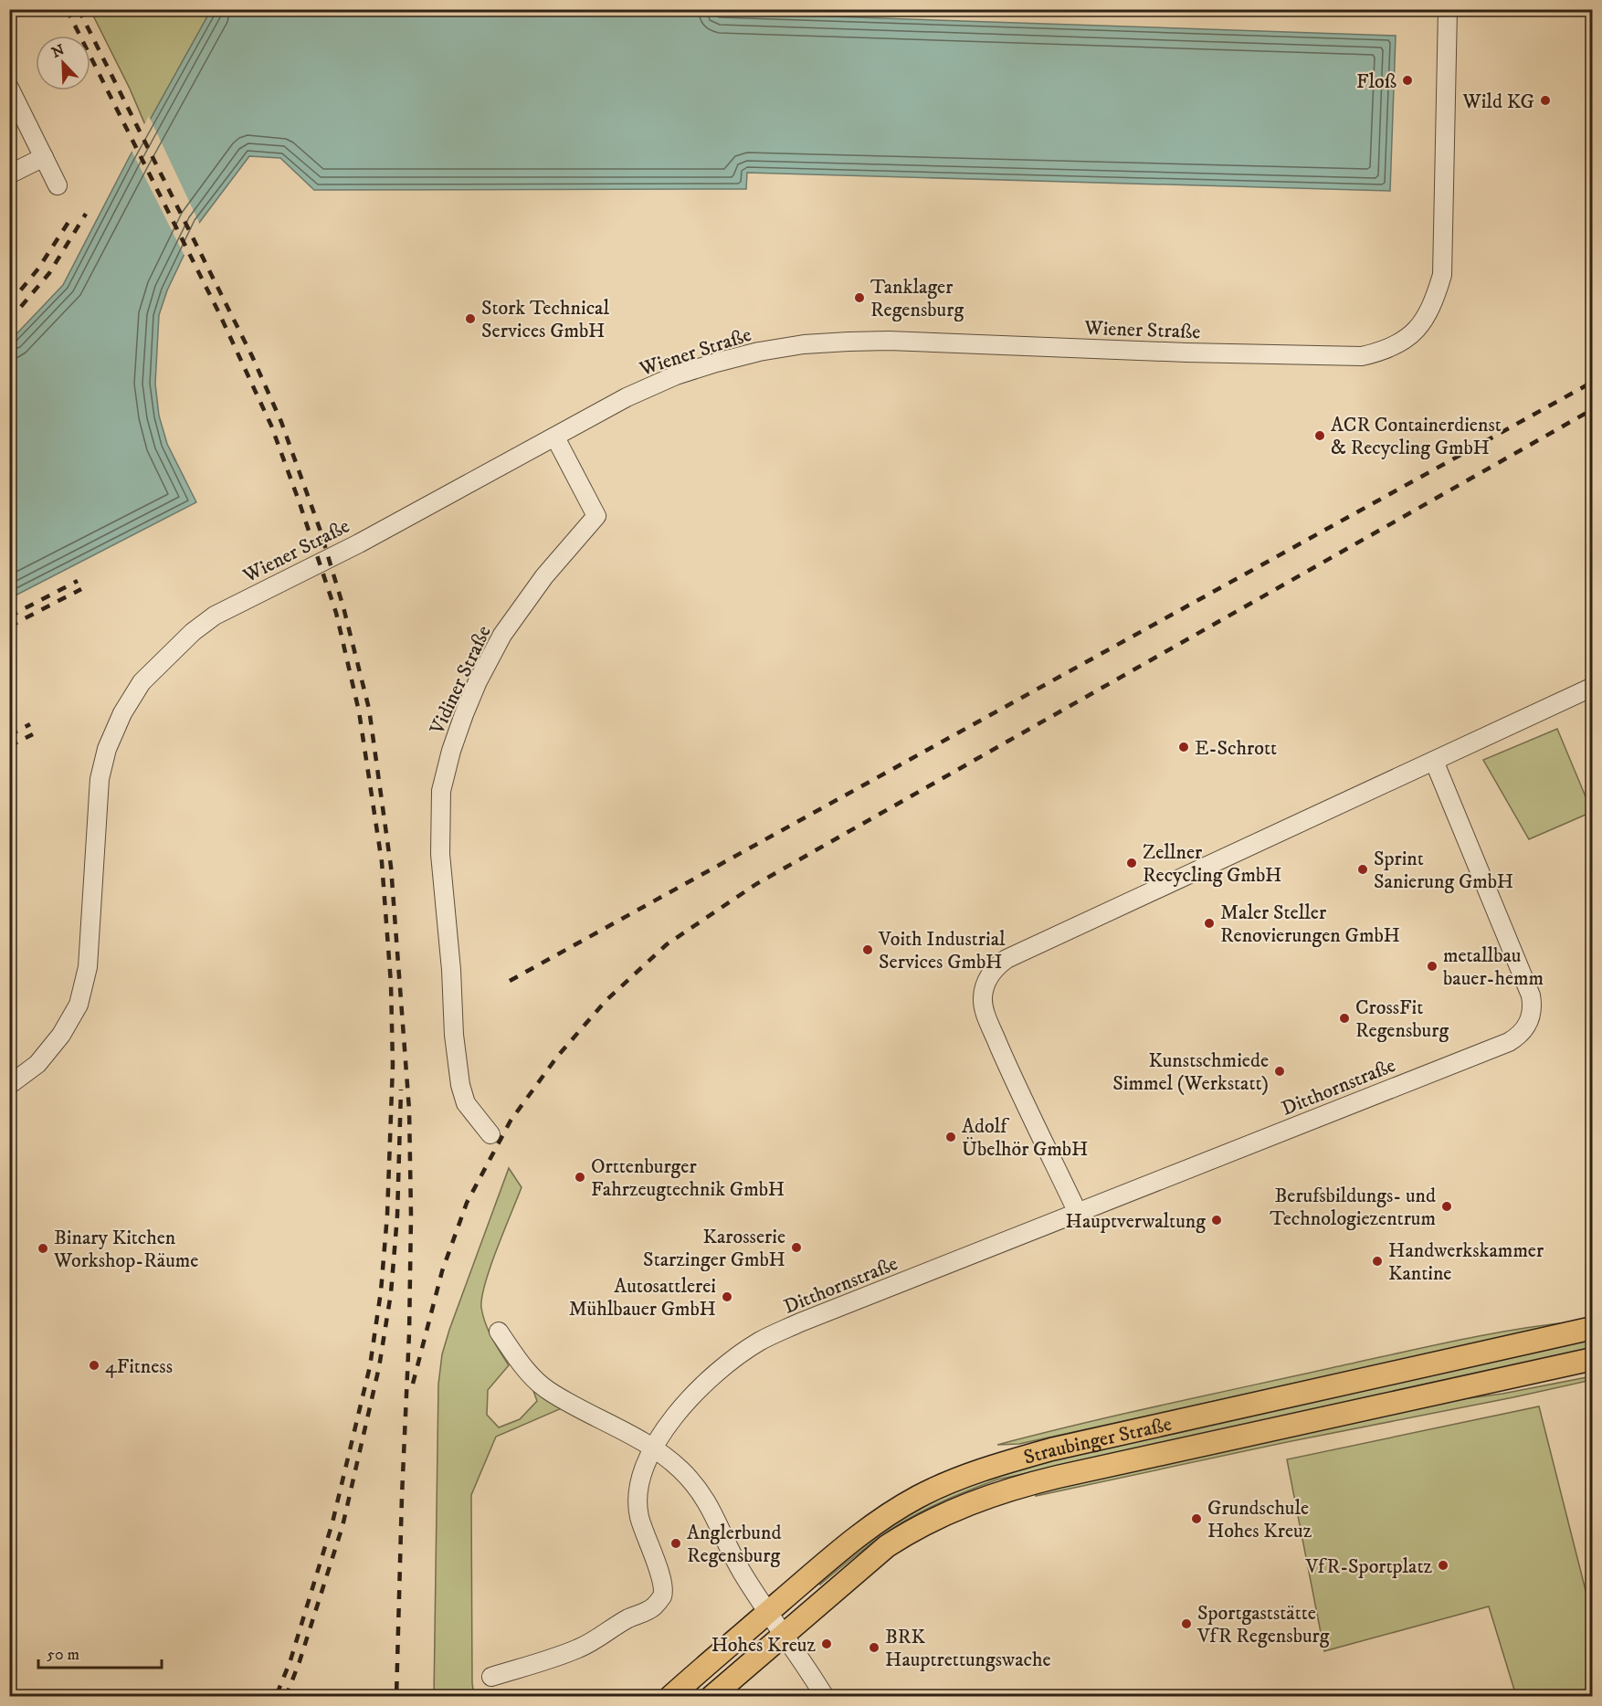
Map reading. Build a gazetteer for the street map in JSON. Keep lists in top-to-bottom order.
{
  "streets": {
    "main road": ["Straubinger Straße"],
    "street": ["Wiener Straße", "Vidiner Straße", "Ditthornstraße"]
  },
  "crossings": [
    ["Wiener Straße", "Vidiner Straße"]
  ],
  "places": [
    "Floß",
    "Wild KG",
    "Tanklager Regensburg",
    "Stork Technical Services GmbH",
    "ACR Containerdienst & Recycling GmbH",
    "E-Schrott",
    "Zellner Recycling GmbH",
    "Sprint Sanierung GmbH",
    "Maler Steller Renovierungen GmbH",
    "Voith Industrial Services GmbH",
    "metallbau bauer-hemm",
    "CrossFit Regensburg",
    "Kunstschmiede Simmel (Werkstatt)",
    "Adolf Übelhör GmbH",
    "Orttenburger Fahrzeugtechnik GmbH",
    "Berufsbildungs- und Technologiezentrum",
    "Hauptverwaltung",
    "Karosserie Starzinger GmbH",
    "Binary Kitchen Workshop-Räume",
    "Handwerkskammer Kantine",
    "Autosattlerei Mühlbauer GmbH",
    "4Fitness",
    "Grundschule Hohes Kreuz",
    "Anglerbund Regensburg",
    "VfR-Sportplatz",
    "Sportgaststätte VfR Regensburg",
    "Hohes Kreuz",
    "BRK Hauptrettungswache"
  ],
  "scale_bar": "50 m",
  "north": "top left"
}
